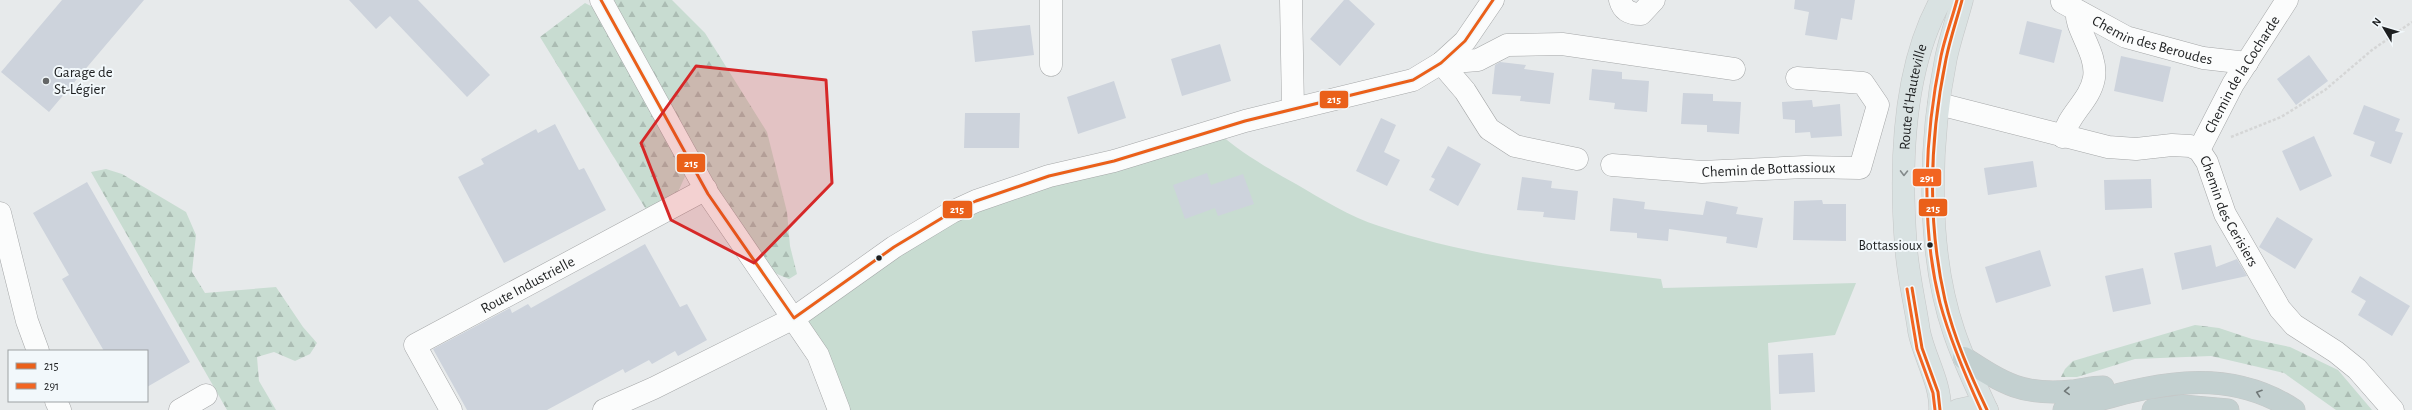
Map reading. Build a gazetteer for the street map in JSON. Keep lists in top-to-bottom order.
{
  "streets": {
    "main road": ["Route d'Hauteville"],
    "street": [
      "Chemin des Beroudes",
      "Chemin de la Cocharde",
      "Chemin de Bottassioux",
      "Chemin des Cerisiers",
      "Route Industrielle"
    ]
  },
  "crossings": [
    ["Chemin des Beroudes", "Chemin de la Cocharde"],
    ["Chemin des Beroudes", "Chemin des Cerisiers"],
    ["Chemin de la Cocharde", "Chemin des Cerisiers"],
    ["Route d'Hauteville", "Chemin des Cerisiers"]
  ],
  "places": ["Garage de St-Légier", "Bottassioux"],
  "lines": ["transit line 215", "transit line 291"],
  "legend": ["215", "291"],
  "north": "top left"
}
